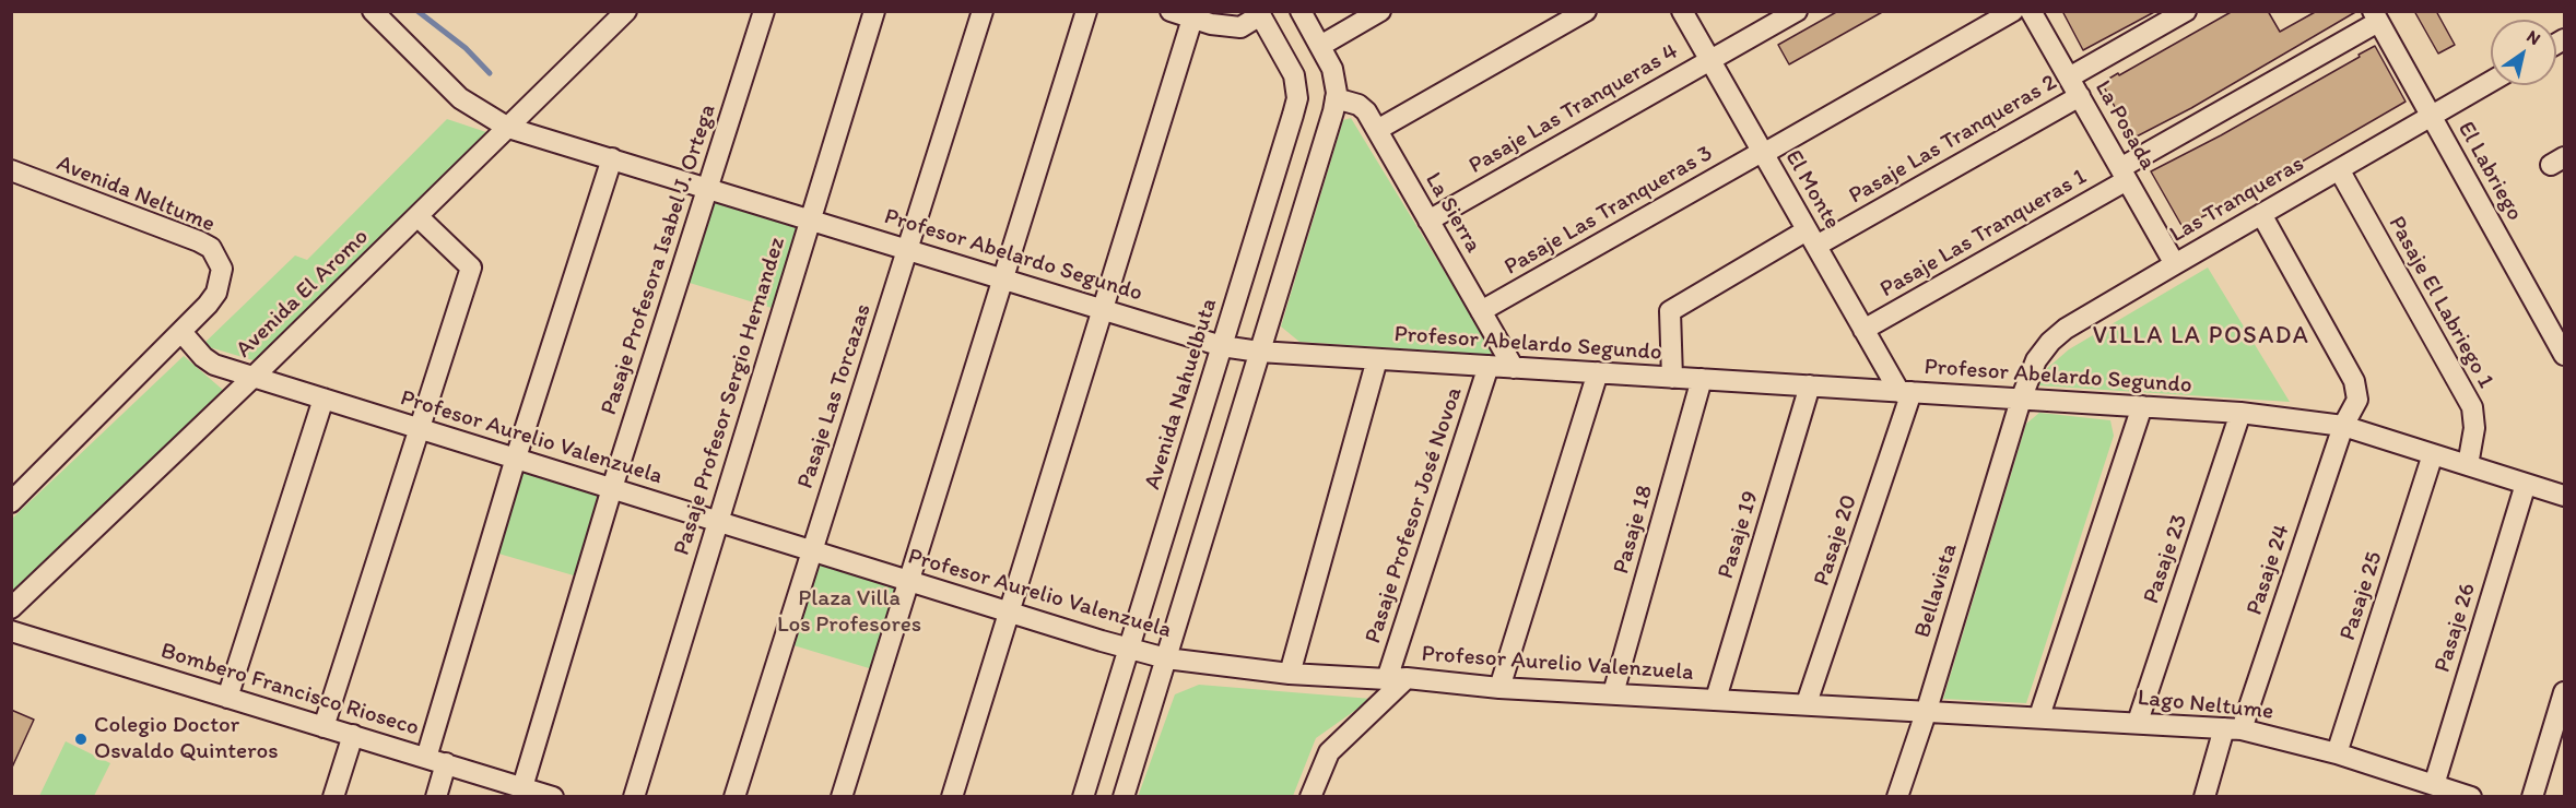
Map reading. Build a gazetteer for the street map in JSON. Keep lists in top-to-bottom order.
{
  "streets": {
    "street": [
      "Pasaje Las Tranqueras 4",
      "La Posada",
      "Pasaje Las Tranqueras 2",
      "El Labriego",
      "El Monte",
      "Avenida Neltume",
      "Las Tranqueras",
      "Pasaje Las Tranqueras 3",
      "La Sierra",
      "Pasaje Las Tranqueras 1",
      "Profesor Abelardo Segundo",
      "Pasaje Profesora Isabel J. Ortega",
      "Avenida El Aromo",
      "Pasaje El Labriego 1",
      "Avenida Nahuelbuta",
      "Pasaje Profesor Sergio Hernandez",
      "Pasaje Las Torcazas",
      "Profesor Aurelio Valenzuela",
      "Pasaje Profesor José Novoa",
      "Pasaje 18",
      "Pasaje 19",
      "Pasaje 20",
      "Pasaje 23",
      "Pasaje 24",
      "Bellavista",
      "Pasaje 25",
      "Pasaje 26",
      "Bombero Francisco Rioseco",
      "Lago Neltume"
    ]
  },
  "crossings": [
    ["Pasaje Las Tranqueras 4", "El Monte"],
    ["Pasaje Las Tranqueras 4", "La Sierra"],
    ["La Posada", "Pasaje Las Tranqueras 2"],
    ["La Posada", "Las Tranqueras"],
    ["La Posada", "Pasaje Las Tranqueras 1"],
    ["Pasaje Las Tranqueras 2", "El Monte"],
    ["Pasaje Las Tranqueras 2", "Profesor Abelardo Segundo"],
    ["El Labriego", "Las Tranqueras"],
    ["El Labriego", "Pasaje Las Tranqueras 1"],
    ["El Monte", "Pasaje Las Tranqueras 3"],
    ["El Monte", "Pasaje Las Tranqueras 1"],
    ["El Monte", "Profesor Abelardo Segundo"],
    ["El Monte", "Pasaje 20"],
    ["Avenida Neltume", "Profesor Aurelio Valenzuela"],
    ["Las Tranqueras", "Profesor Abelardo Segundo"],
    ["Las Tranqueras", "Pasaje El Labriego 1"],
    ["Las Tranqueras", "Pasaje 24"],
    ["Las Tranqueras", "Bellavista"],
    ["Pasaje Las Tranqueras 3", "La Sierra"],
    ["La Sierra", "Profesor Abelardo Segundo"],
    ["Profesor Abelardo Segundo", "Pasaje Profesora Isabel J. Ortega"],
    ["Profesor Abelardo Segundo", "Avenida El Aromo"],
    ["Profesor Abelardo Segundo", "Pasaje El Labriego 1"],
    ["Profesor Abelardo Segundo", "Avenida Nahuelbuta"],
    ["Profesor Abelardo Segundo", "Pasaje Profesor Sergio Hernandez"],
    ["Profesor Abelardo Segundo", "Pasaje Las Torcazas"],
    ["Profesor Abelardo Segundo", "Pasaje Profesor José Novoa"],
    ["Profesor Abelardo Segundo", "Pasaje 18"],
    ["Profesor Abelardo Segundo", "Pasaje 19"],
    ["Profesor Abelardo Segundo", "Pasaje 20"],
    ["Profesor Abelardo Segundo", "Pasaje 23"],
    ["Profesor Abelardo Segundo", "Pasaje 24"],
    ["Profesor Abelardo Segundo", "Bellavista"],
    ["Profesor Abelardo Segundo", "Pasaje 25"],
    ["Profesor Abelardo Segundo", "Pasaje 26"],
    ["Pasaje Profesora Isabel J. Ortega", "Profesor Aurelio Valenzuela"],
    ["Pasaje Profesora Isabel J. Ortega", "Bombero Francisco Rioseco"],
    ["Avenida El Aromo", "Profesor Aurelio Valenzuela"],
    ["Avenida Nahuelbuta", "Profesor Aurelio Valenzuela"],
    ["Pasaje Profesor Sergio Hernandez", "Profesor Aurelio Valenzuela"],
    ["Pasaje Las Torcazas", "Profesor Aurelio Valenzuela"],
    ["Profesor Aurelio Valenzuela", "Pasaje Profesor José Novoa"],
    ["Profesor Aurelio Valenzuela", "Pasaje 18"],
    ["Profesor Aurelio Valenzuela", "Pasaje 19"],
    ["Profesor Aurelio Valenzuela", "Pasaje 20"],
    ["Profesor Aurelio Valenzuela", "Bellavista"],
    ["Profesor Aurelio Valenzuela", "Lago Neltume"],
    ["Pasaje 23", "Lago Neltume"],
    ["Pasaje 24", "Lago Neltume"],
    ["Bellavista", "Lago Neltume"],
    ["Pasaje 25", "Lago Neltume"],
    ["Pasaje 26", "Lago Neltume"]
  ],
  "districts": ["VILLA LA POSADA"],
  "parks": ["Plaza Villa Los Profesores"],
  "places": ["Colegio Doctor Osvaldo Quinteros"],
  "north": "top right"
}
